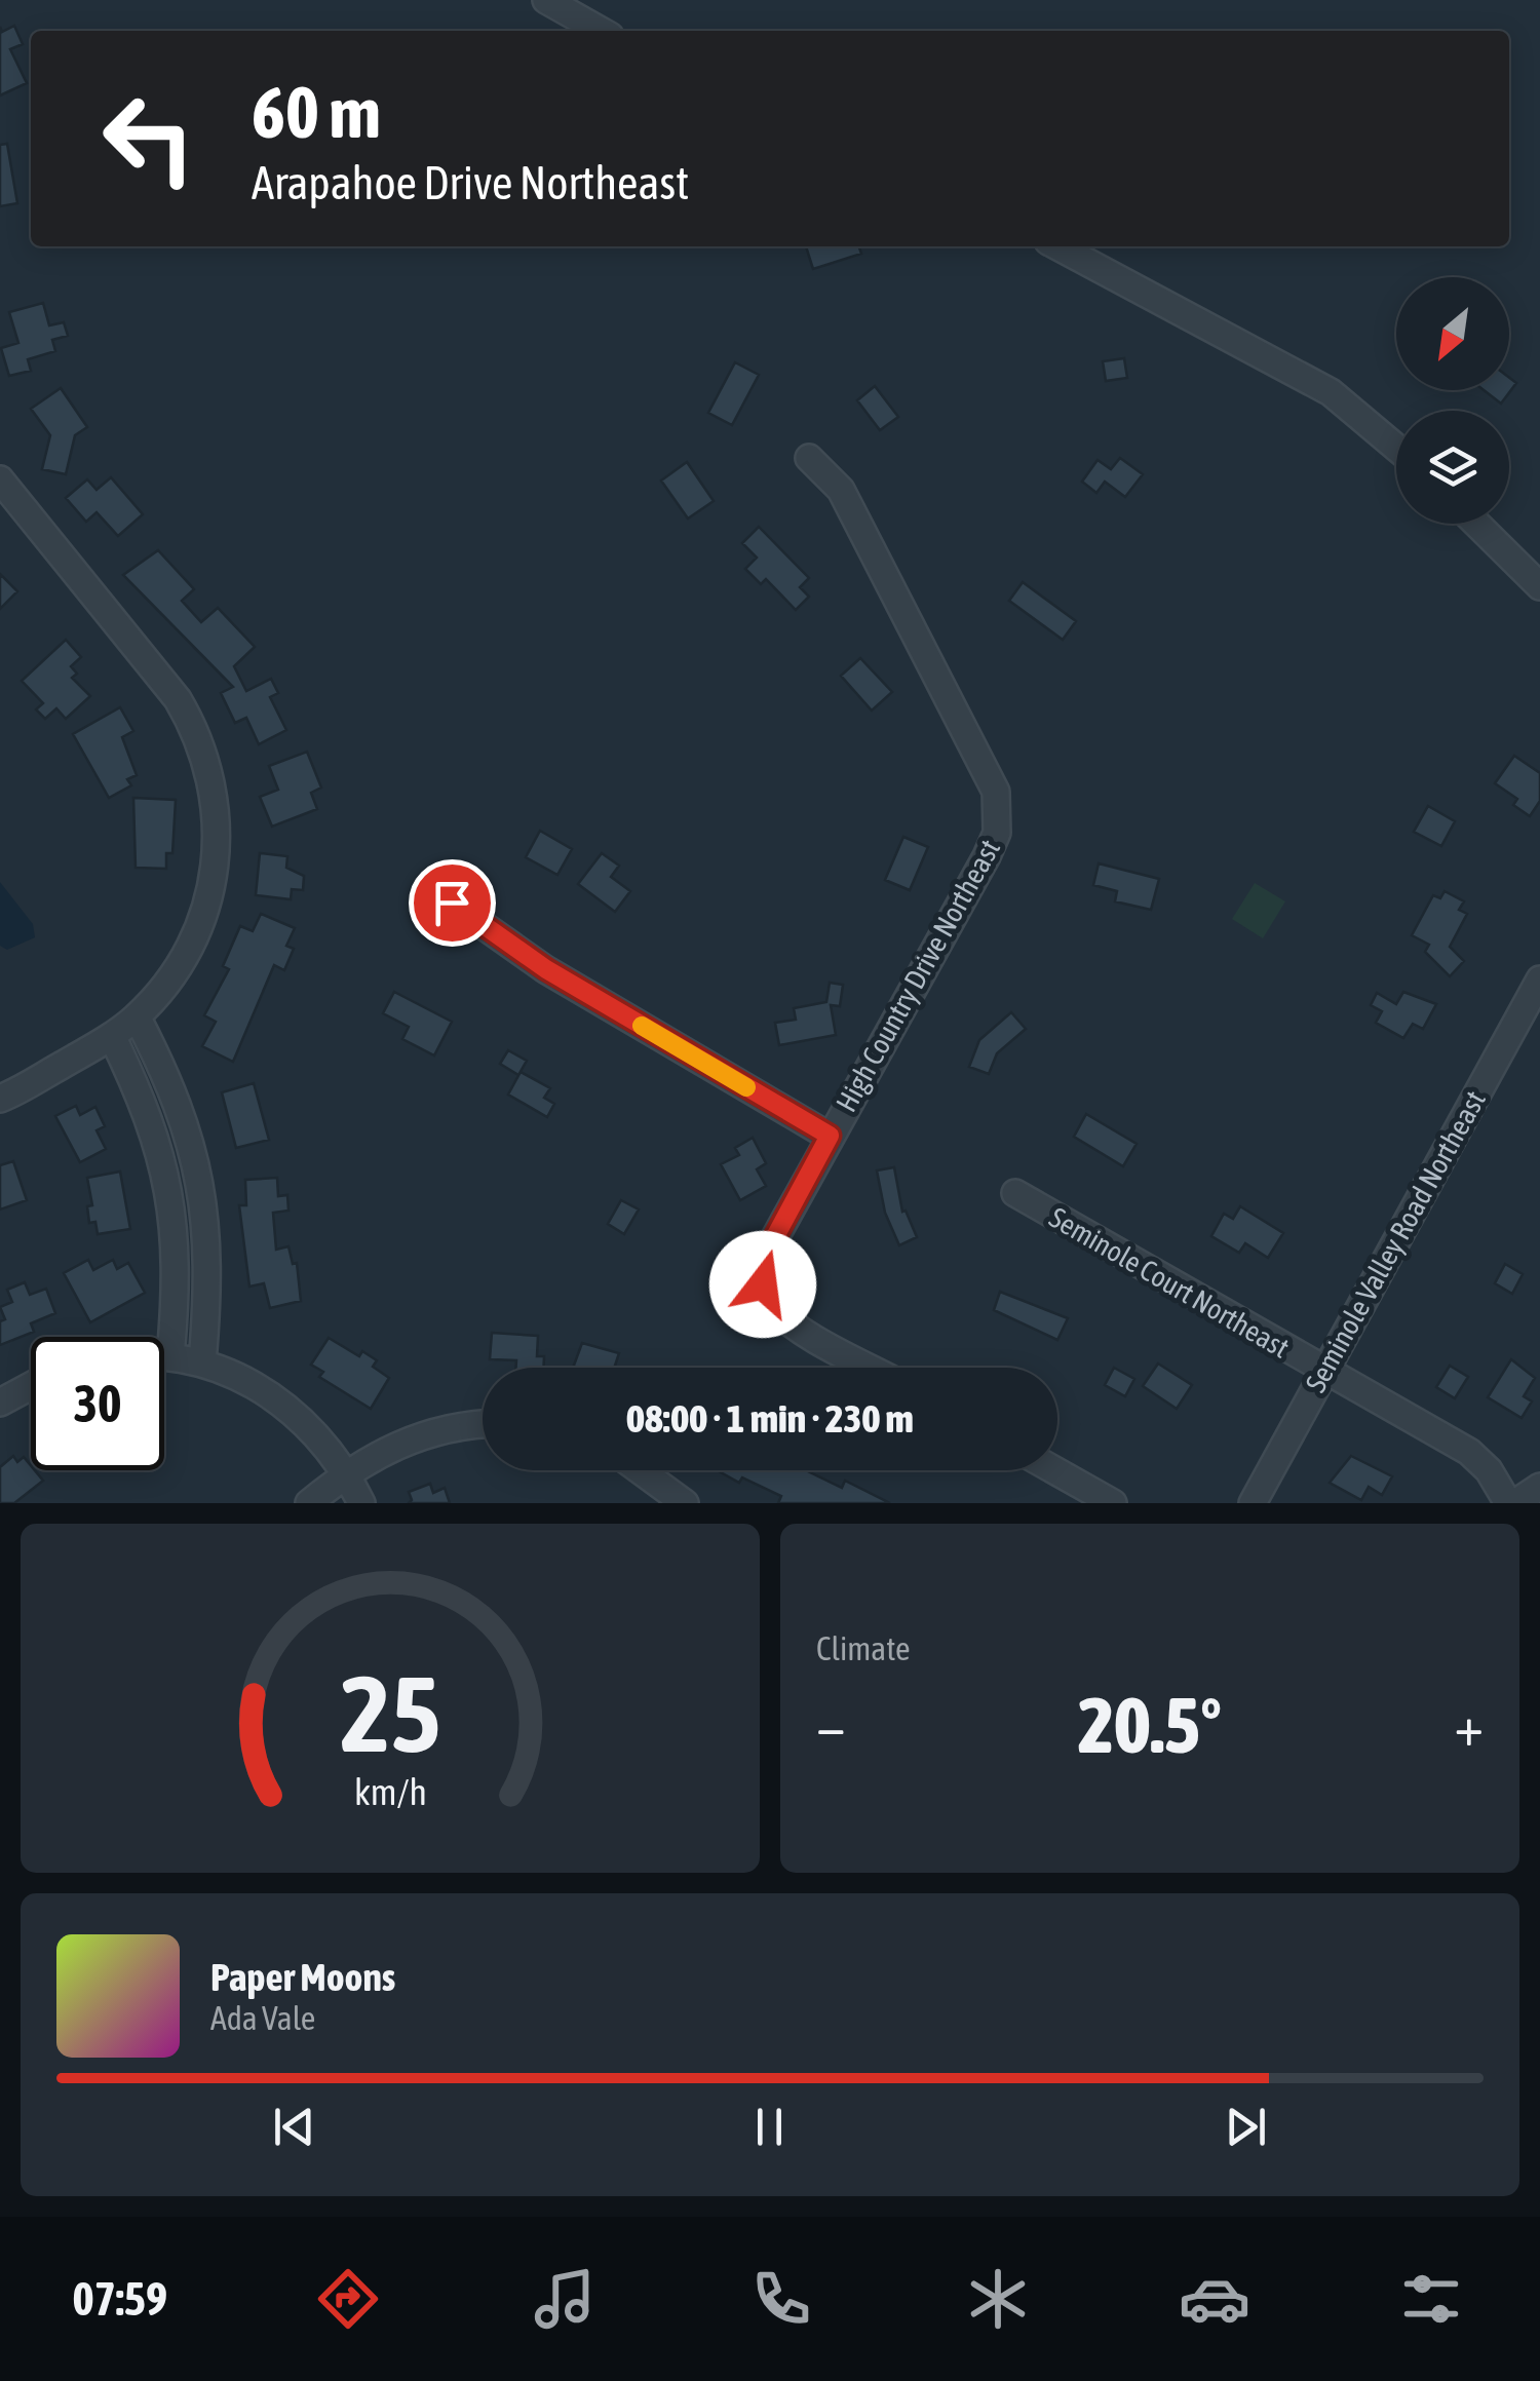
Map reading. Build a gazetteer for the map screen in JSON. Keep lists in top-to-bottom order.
{
  "streets": {
    "street": ["High Country Drive Northeast", "Seminole Valley Road Northeast", "Seminole Court Northeast"]
  },
  "crossings": [
    ["Seminole Valley Road Northeast", "Seminole Court Northeast"]
  ],
  "north": "bottom left",
  "page": {
    "turn": ["60 m", "Arapahoe Drive Northeast"],
    "limit": "30",
    "trip": "08:00 · 1 min · 230 m",
    "tile": "Climate",
    "heat": ["−", "20.5°", "+"],
    "song": ["Paper Moons", "Ada Vale"],
    "tabs": "07:59",
    "gauge": ["25", "km/h"]
  }
}
